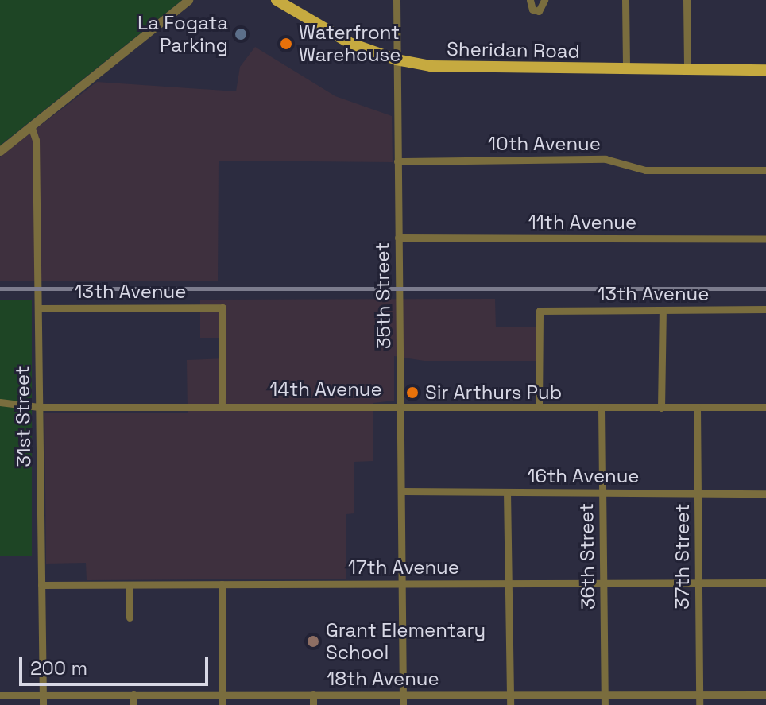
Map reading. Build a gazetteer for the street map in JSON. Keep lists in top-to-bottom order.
{
  "streets": {
    "main road": ["Sheridan Road"],
    "street": [
      "10th Avenue",
      "11th Avenue",
      "13th Avenue",
      "35th Street",
      "14th Avenue",
      "31st Street",
      "16th Avenue",
      "36th Street",
      "37th Street",
      "17th Avenue",
      "18th Avenue"
    ]
  },
  "crossings": [
    ["Sheridan Road", "35th Street"],
    ["10th Avenue", "35th Street"],
    ["11th Avenue", "35th Street"],
    ["13th Avenue", "14th Avenue"],
    ["13th Avenue", "31st Street"],
    ["35th Street", "14th Avenue"],
    ["35th Street", "16th Avenue"],
    ["35th Street", "17th Avenue"],
    ["35th Street", "18th Avenue"],
    ["14th Avenue", "31st Street"],
    ["14th Avenue", "36th Street"],
    ["14th Avenue", "37th Street"],
    ["31st Street", "17th Avenue"],
    ["31st Street", "18th Avenue"],
    ["16th Avenue", "36th Street"],
    ["16th Avenue", "37th Street"],
    ["36th Street", "17th Avenue"],
    ["36th Street", "18th Avenue"],
    ["37th Street", "17th Avenue"],
    ["37th Street", "18th Avenue"]
  ],
  "places": [
    "La Fogata Parking",
    "Waterfront Warehouse",
    "Sir Arthurs Pub",
    "Grant Elementary School"
  ],
  "scale_bar": "200 m"
}
